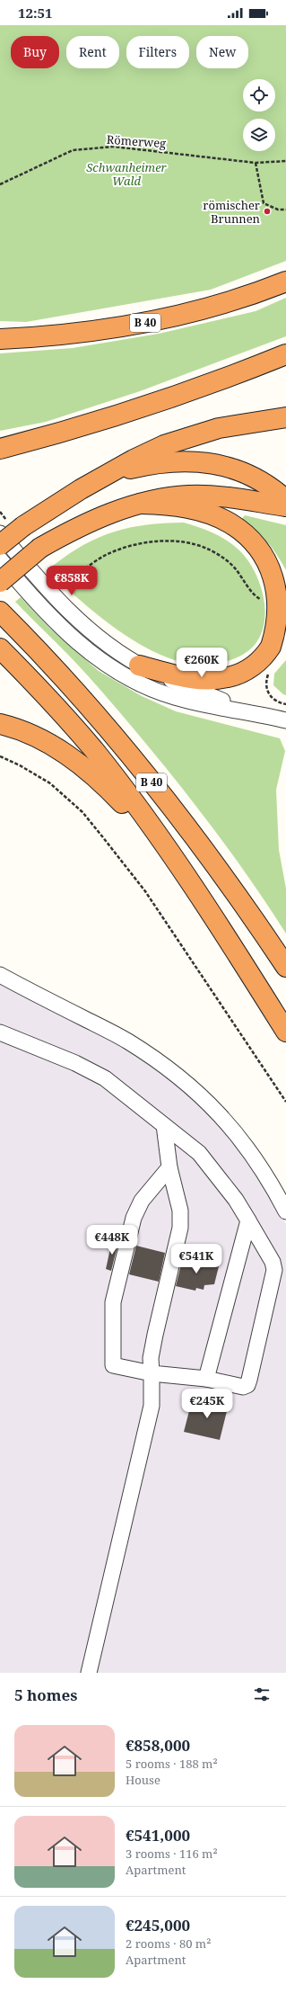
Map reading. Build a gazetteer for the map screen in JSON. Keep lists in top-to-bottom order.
{
  "streets": {
    "highway": ["B 40"],
    "path": ["Römerweg"]
  },
  "parks": ["Schwanheimer Wald"],
  "places": ["römischer Brunnen"],
  "page": {
    "status": "12:51",
    "chip": [
      "Buy",
      "Rent",
      "Filters",
      "New"
    ],
    "price": [
      "€858K",
      "€260K",
      "€448K",
      "€541K",
      "€245K"
    ],
    "heading": "5 homes",
    "list": [
      {
        "name": "€858,000",
        "note": "5 rooms · 188 m² · House"
      },
      {
        "name": "€541,000",
        "note": "3 rooms · 116 m² · Apartment"
      },
      {
        "name": "€245,000",
        "note": "2 rooms · 80 m² · Apartment"
      }
    ]
  }
}
